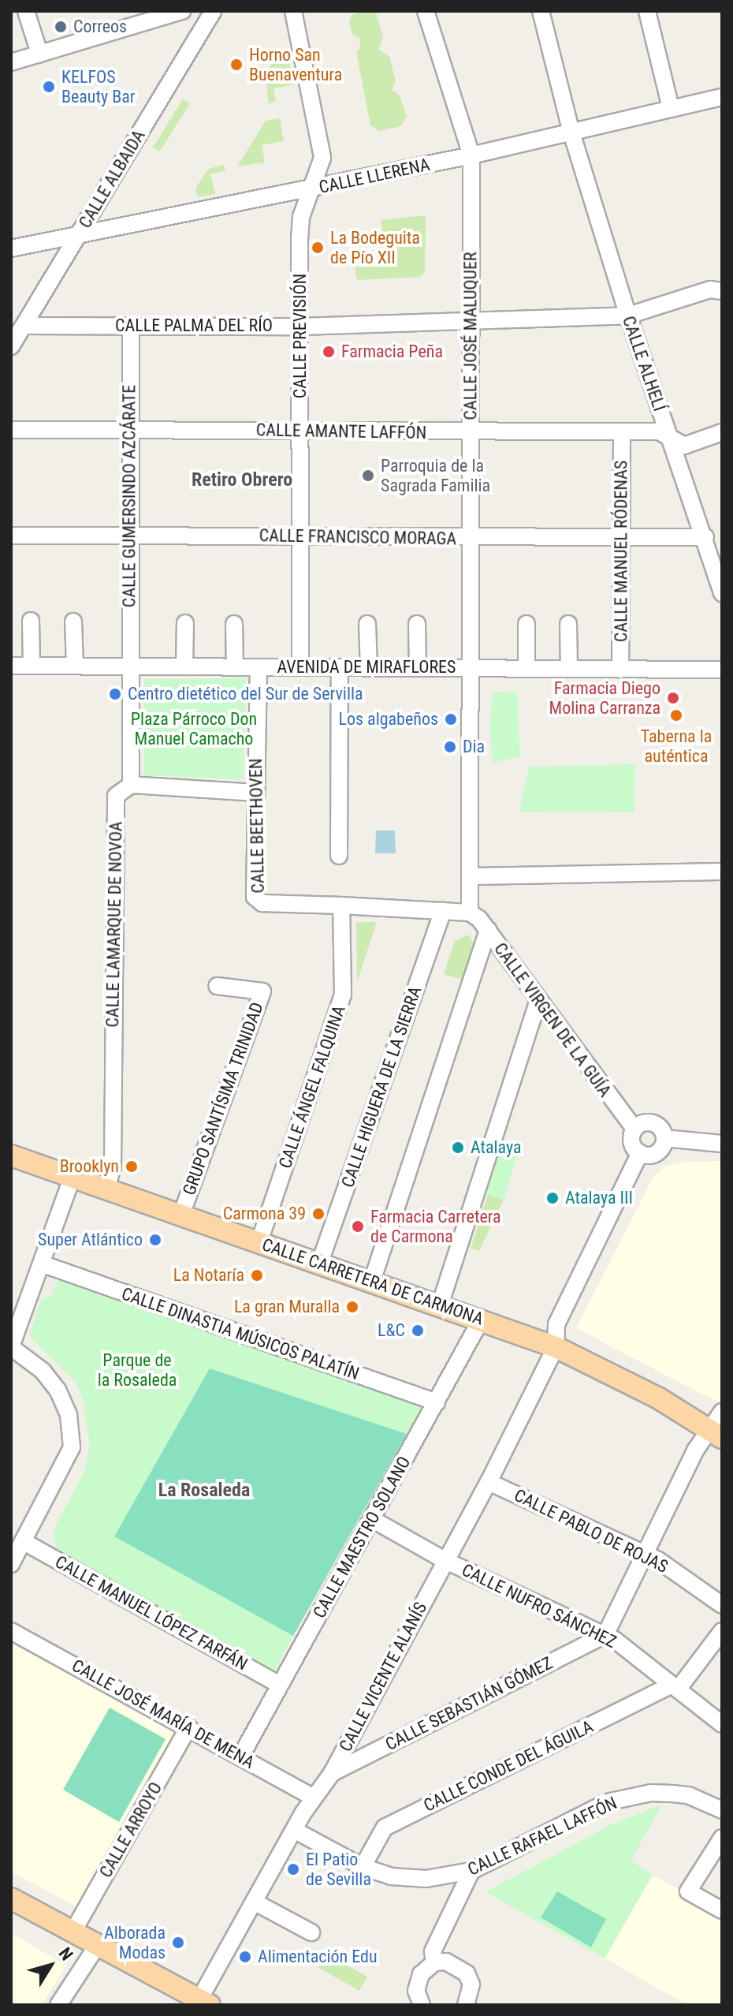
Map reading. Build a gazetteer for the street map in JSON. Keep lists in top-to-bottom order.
{
  "streets": {
    "main road": ["CALLE CARRETERA DE CARMONA"],
    "street": [
      "CALLE LLERENA",
      "CALLE ALBAIDA",
      "CALLE PALMA DEL RÍO",
      "CALLE PREVISIÓN",
      "CALLE JOSÉ MALUQUER",
      "CALLE ALHELÍ",
      "CALLE AMANTE LAFFÓN",
      "CALLE GUMERSINDO AZCÁRATE",
      "CALLE FRANCISCO MORAGA",
      "CALLE MANUEL RÓDENAS",
      "AVENIDA DE MIRAFLORES",
      "CALLE BEETHOVEN",
      "CALLE LAMARQUE DE NOVOA",
      "CALLE VIRGEN DE LA GUÍA",
      "CALLE ÁNGEL FALQUINA",
      "CALLE HIGUERA DE LA SIERRA",
      "GRUPO SANTÍSIMA TRINIDAD",
      "CALLE DINASTIA MÚSICOS PALATÍN",
      "CALLE PABLO DE ROJAS",
      "CALLE MAESTRO SOLANO",
      "CALLE NUFRO SÁNCHEZ",
      "CALLE MANUEL LÓPEZ FARFÁN",
      "CALLE VICENTE ALANÍS",
      "CALLE SEBASTIÁN GÓMEZ",
      "CALLE JOSÉ MARÍA DE MENA",
      "CALLE CONDE DEL ÁGUILA",
      "CALLE ARROYO",
      "CALLE RAFAEL LAFFÓN"
    ]
  },
  "crossings": [
    ["CALLE LLERENA", "CALLE ALBAIDA"],
    ["CALLE LLERENA", "CALLE PREVISIÓN"],
    ["CALLE LLERENA", "CALLE JOSÉ MALUQUER"],
    ["CALLE LLERENA", "CALLE ALHELÍ"],
    ["CALLE ALBAIDA", "CALLE PALMA DEL RÍO"],
    ["CALLE PALMA DEL RÍO", "CALLE PREVISIÓN"],
    ["CALLE PALMA DEL RÍO", "CALLE JOSÉ MALUQUER"],
    ["CALLE PALMA DEL RÍO", "CALLE ALHELÍ"],
    ["CALLE PALMA DEL RÍO", "CALLE GUMERSINDO AZCÁRATE"],
    ["CALLE PREVISIÓN", "CALLE AMANTE LAFFÓN"],
    ["CALLE PREVISIÓN", "CALLE FRANCISCO MORAGA"],
    ["CALLE PREVISIÓN", "AVENIDA DE MIRAFLORES"],
    ["CALLE JOSÉ MALUQUER", "CALLE AMANTE LAFFÓN"],
    ["CALLE JOSÉ MALUQUER", "CALLE FRANCISCO MORAGA"],
    ["CALLE JOSÉ MALUQUER", "AVENIDA DE MIRAFLORES"],
    ["CALLE JOSÉ MALUQUER", "CALLE VIRGEN DE LA GUÍA"],
    ["CALLE ALHELÍ", "CALLE AMANTE LAFFÓN"],
    ["CALLE ALHELÍ", "CALLE FRANCISCO MORAGA"],
    ["CALLE AMANTE LAFFÓN", "CALLE GUMERSINDO AZCÁRATE"],
    ["CALLE AMANTE LAFFÓN", "CALLE MANUEL RÓDENAS"],
    ["CALLE GUMERSINDO AZCÁRATE", "CALLE FRANCISCO MORAGA"],
    ["CALLE GUMERSINDO AZCÁRATE", "AVENIDA DE MIRAFLORES"],
    ["CALLE FRANCISCO MORAGA", "CALLE MANUEL RÓDENAS"],
    ["CALLE MANUEL RÓDENAS", "AVENIDA DE MIRAFLORES"],
    ["AVENIDA DE MIRAFLORES", "CALLE BEETHOVEN"],
    ["CALLE BEETHOVEN", "CALLE ÁNGEL FALQUINA"],
    ["CALLE LAMARQUE DE NOVOA", "CALLE CARRETERA DE CARMONA"],
    ["CALLE VIRGEN DE LA GUÍA", "CALLE VICENTE ALANÍS"],
    ["CALLE ÁNGEL FALQUINA", "CALLE CARRETERA DE CARMONA"],
    ["CALLE HIGUERA DE LA SIERRA", "CALLE CARRETERA DE CARMONA"],
    ["GRUPO SANTÍSIMA TRINIDAD", "CALLE CARRETERA DE CARMONA"],
    ["CALLE CARRETERA DE CARMONA", "CALLE MAESTRO SOLANO"],
    ["CALLE CARRETERA DE CARMONA", "CALLE VICENTE ALANÍS"],
    ["CALLE DINASTIA MÚSICOS PALATÍN", "CALLE MAESTRO SOLANO"],
    ["CALLE PABLO DE ROJAS", "CALLE VICENTE ALANÍS"],
    ["CALLE MAESTRO SOLANO", "CALLE NUFRO SÁNCHEZ"],
    ["CALLE MAESTRO SOLANO", "CALLE MANUEL LÓPEZ FARFÁN"],
    ["CALLE MAESTRO SOLANO", "CALLE JOSÉ MARÍA DE MENA"],
    ["CALLE NUFRO SÁNCHEZ", "CALLE VICENTE ALANÍS"],
    ["CALLE NUFRO SÁNCHEZ", "CALLE SEBASTIÁN GÓMEZ"],
    ["CALLE NUFRO SÁNCHEZ", "CALLE CONDE DEL ÁGUILA"],
    ["CALLE VICENTE ALANÍS", "CALLE SEBASTIÁN GÓMEZ"],
    ["CALLE VICENTE ALANÍS", "CALLE JOSÉ MARÍA DE MENA"],
    ["CALLE VICENTE ALANÍS", "CALLE RAFAEL LAFFÓN"],
    ["CALLE JOSÉ MARÍA DE MENA", "CALLE ARROYO"],
    ["CALLE CONDE DEL ÁGUILA", "CALLE RAFAEL LAFFÓN"]
  ],
  "districts": ["Retiro Obrero", "La Rosaleda"],
  "parks": ["Plaza Párroco Don Manuel Camacho", "Parque de la Rosaleda"],
  "places": [
    "Correos",
    "Horno San Buenaventura",
    "KELFOS Beauty Bar",
    "La Bodeguita de Pío XII",
    "Farmacia Peña",
    "Parroquia de la Sagrada Familia",
    "Centro dietético del Sur de Servilla",
    "Farmacia Diego Molina Carranza",
    "Taberna la auténtica",
    "Los algabeños",
    "Dia",
    "Atalaya",
    "Brooklyn",
    "Atalaya III",
    "Carmona 39",
    "Farmacia Carretera de Carmona",
    "Super Atlántico",
    "La Notaría",
    "La gran Muralla",
    "L&C",
    "El Patio de Sevilla",
    "Alborada Modas",
    "Alimentación Edu"
  ],
  "north": "top right"
}
